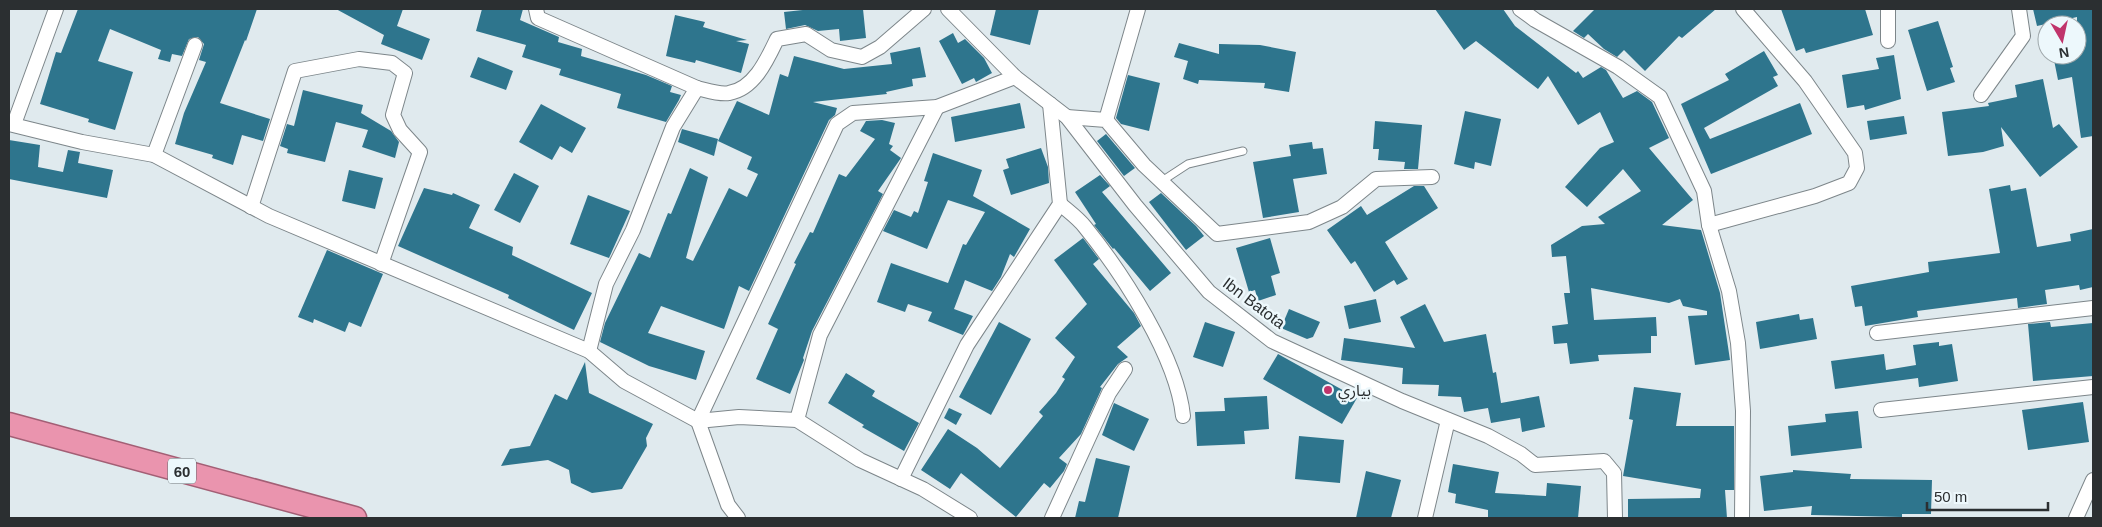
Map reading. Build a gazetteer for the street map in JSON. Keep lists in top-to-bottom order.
{
  "streets": {
    "highway": ["60"],
    "street": ["Ibn Batota"]
  },
  "places": ["بياري"],
  "scale_bar": "50 m",
  "north": "bottom"
}
